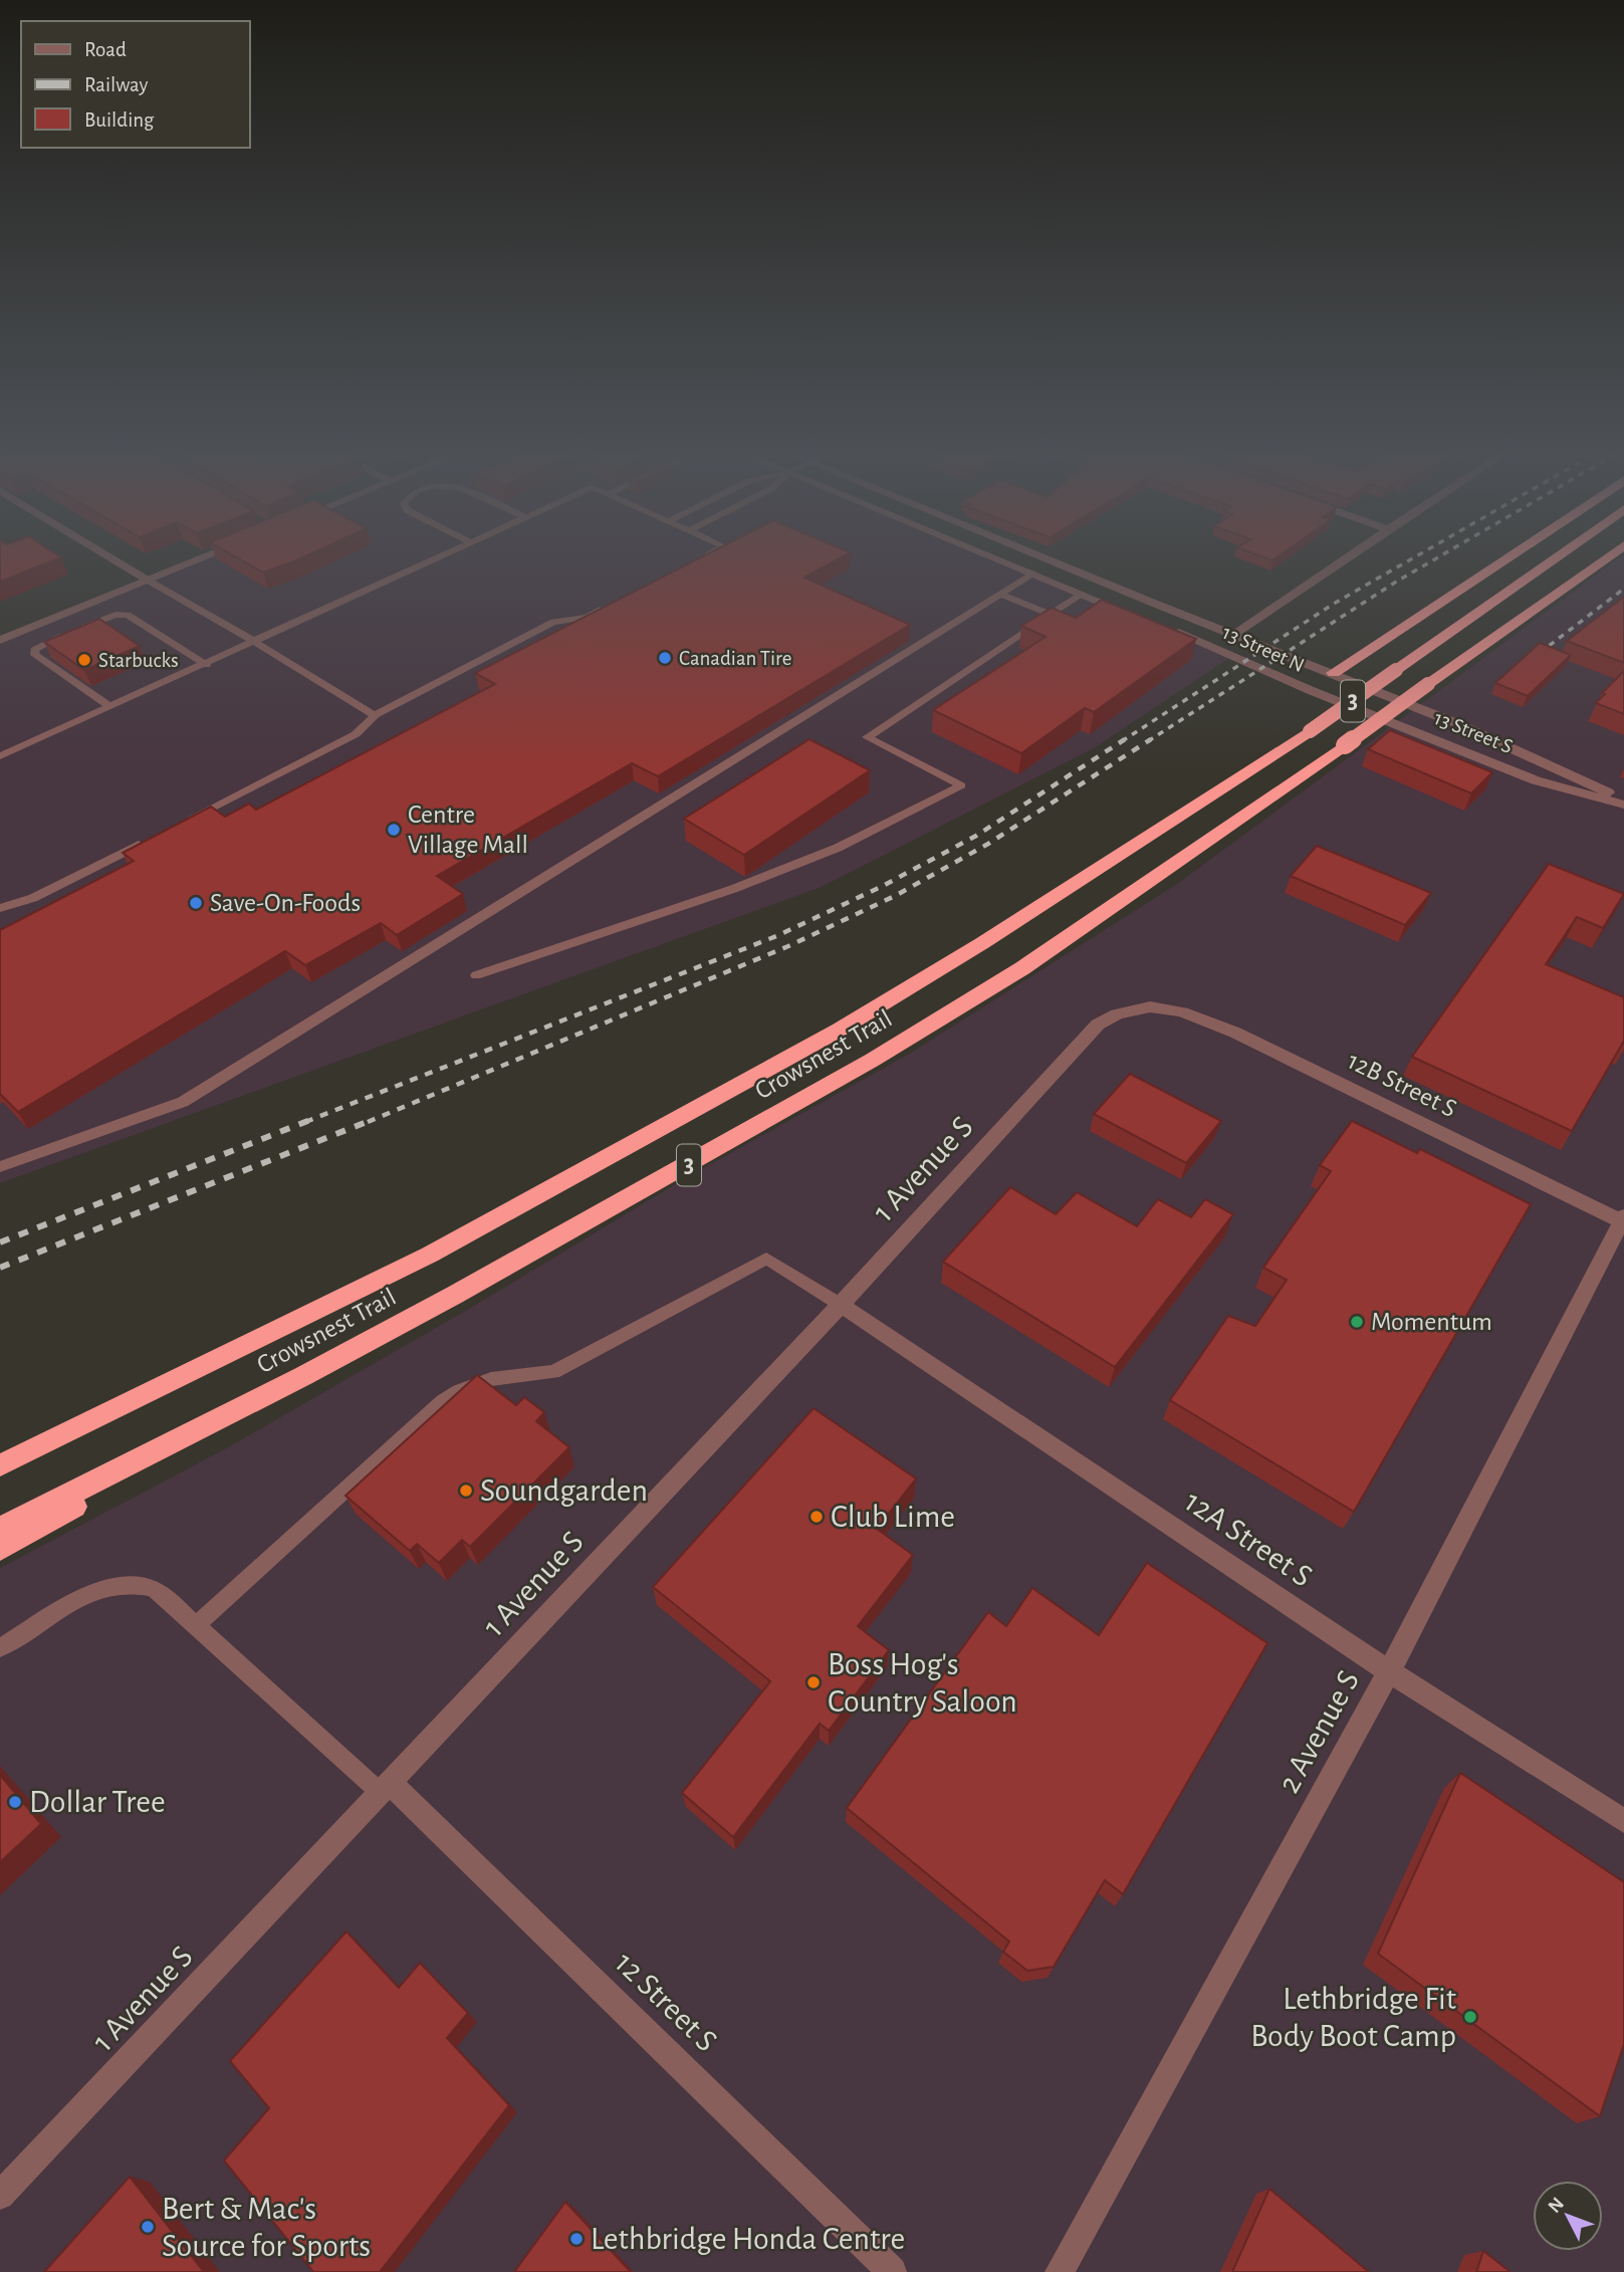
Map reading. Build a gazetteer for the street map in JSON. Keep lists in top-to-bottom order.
{
  "streets": {
    "highway": ["3", "Crowsnest Trail"],
    "street": [
      "13 Street N",
      "13 Street S",
      "12B Street S",
      "1 Avenue S",
      "12A Street S",
      "2 Avenue S",
      "12 Street S"
    ]
  },
  "crossings": [
    ["13 Street N", "13 Street S"],
    ["12B Street S", "1 Avenue S"],
    ["12B Street S", "2 Avenue S"],
    ["1 Avenue S", "12A Street S"],
    ["1 Avenue S", "12 Street S"],
    ["12A Street S", "2 Avenue S"]
  ],
  "places": [
    "Canadian Tire",
    "Starbucks",
    "Centre Village Mall",
    "Save-On-Foods",
    "Momentum",
    "Soundgarden",
    "Club Lime",
    "Boss Hog's Country Saloon",
    "Dollar Tree",
    "Lethbridge Fit Body Boot Camp",
    "Bert & Mac's Source for Sports",
    "Lethbridge Honda Centre"
  ],
  "legend": ["Road", "Railway", "Building"],
  "north": "top left"
}
